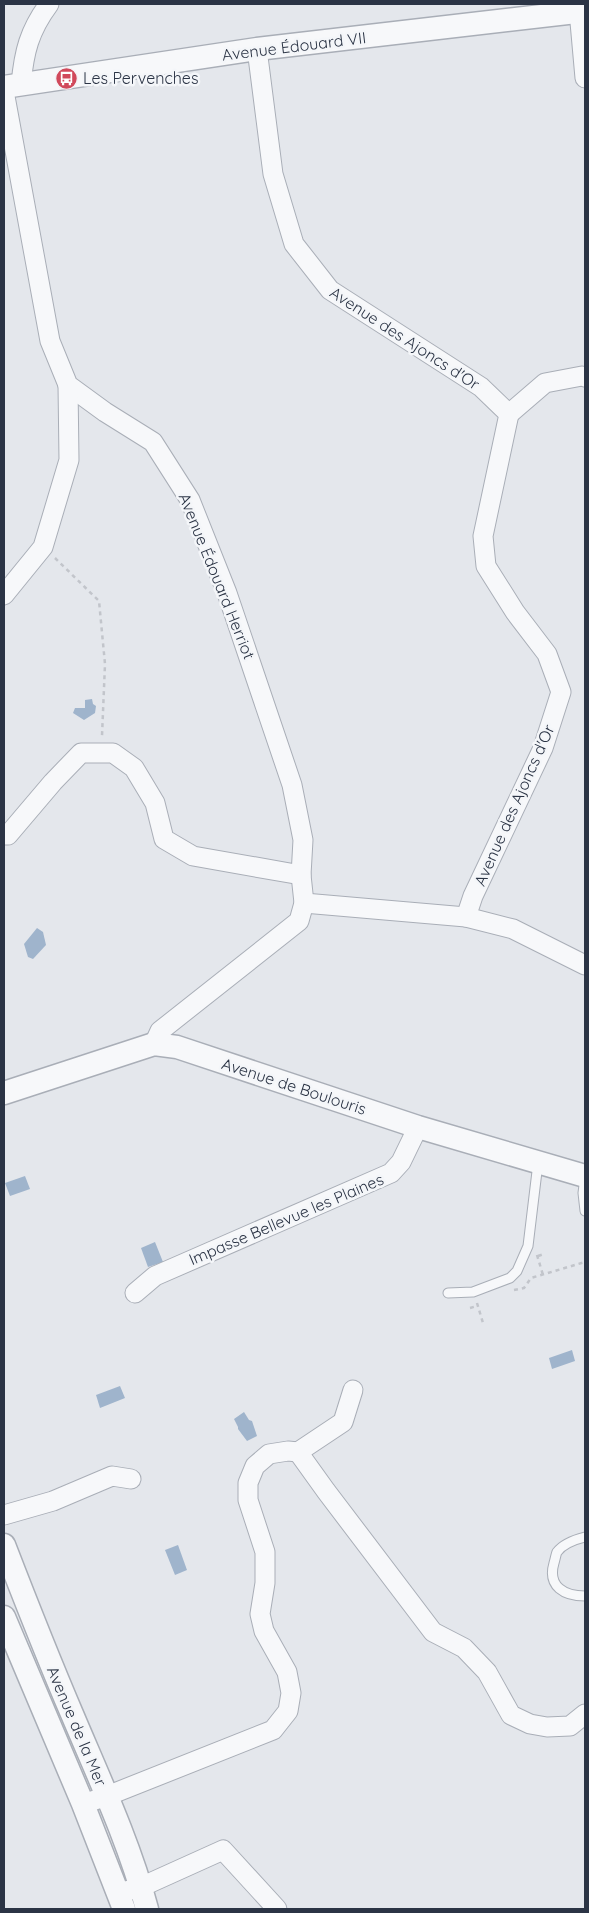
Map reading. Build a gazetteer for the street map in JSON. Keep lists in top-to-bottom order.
{
  "streets": {
    "street": [
      "Avenue Édouard VII",
      "Avenue des Ajoncs d'Or",
      "Avenue Édouard Herriot",
      "Avenue de Boulouris",
      "Impasse Bellevue les Plaines",
      "Avenue de la Mer"
    ]
  },
  "crossings": [
    ["Avenue Édouard VII", "Avenue des Ajoncs d'Or"],
    ["Avenue Édouard Herriot", "Avenue de Boulouris"],
    ["Avenue de Boulouris", "Impasse Bellevue les Plaines"]
  ],
  "places": {
    "bus stop": ["Les Pervenches"]
  }
}
